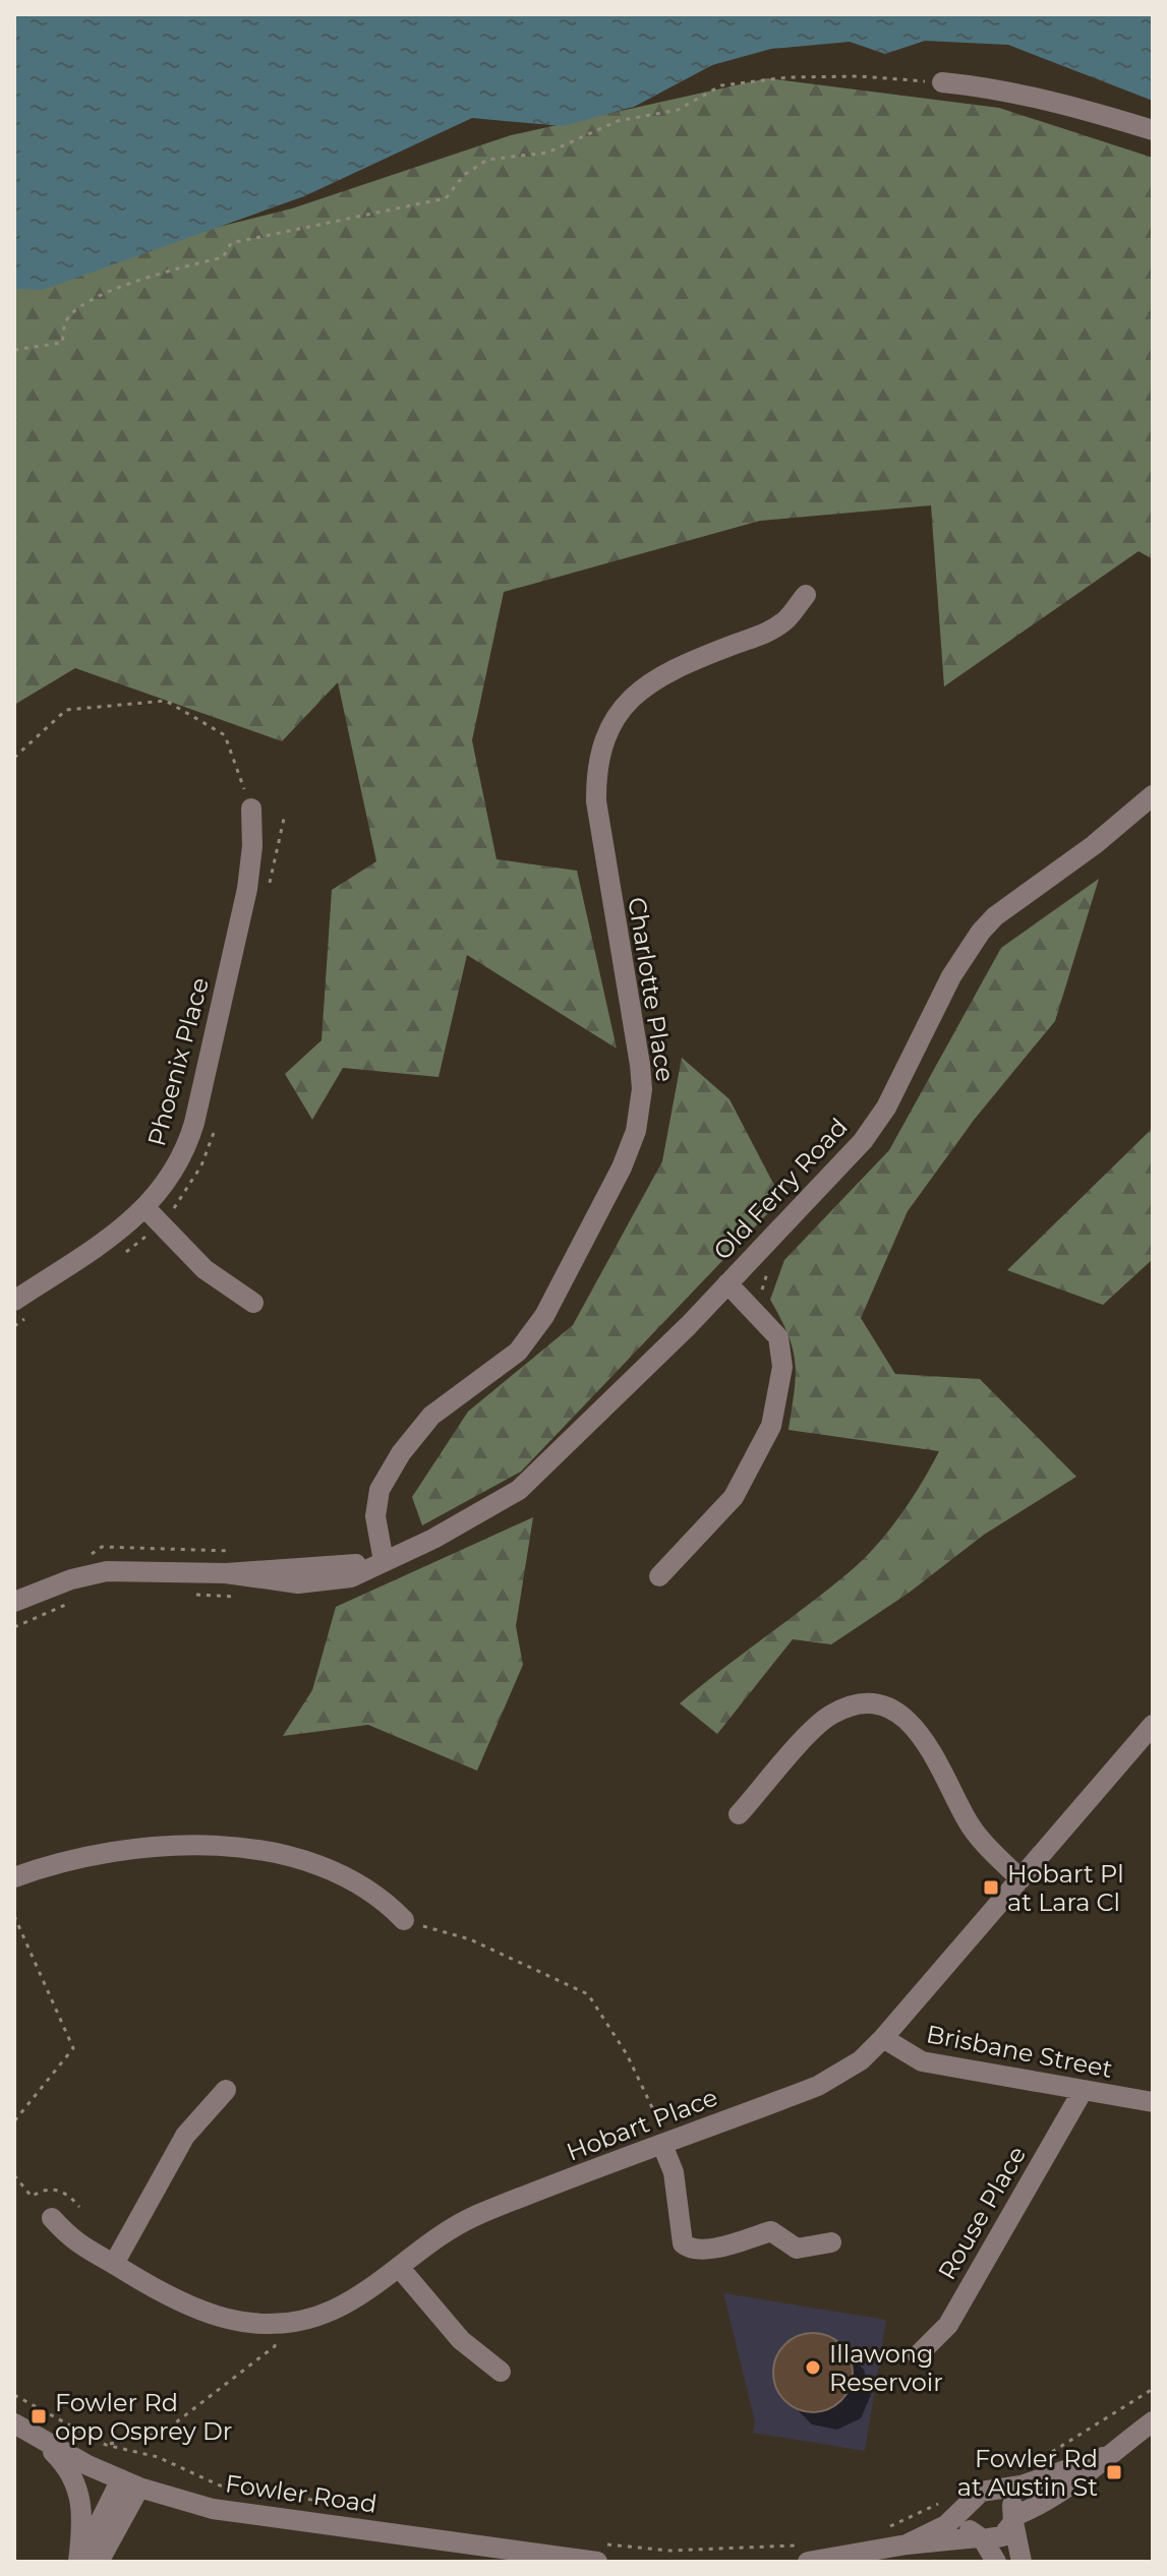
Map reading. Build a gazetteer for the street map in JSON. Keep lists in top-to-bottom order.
{
  "streets": {
    "street": [
      "Charlotte Place",
      "Phoenix Place",
      "Old Ferry Road",
      "Brisbane Street",
      "Hobart Place",
      "Rouse Place",
      "Fowler Road"
    ]
  },
  "crossings": [
    ["Charlotte Place", "Old Ferry Road"],
    ["Brisbane Street", "Hobart Place"],
    ["Brisbane Street", "Rouse Place"]
  ],
  "places": {
    "transit": ["Hobart Pl at Lara Cl", "Fowler Rd opp Osprey Dr", "Fowler Rd at Austin St"],
    "other": ["Illawong Reservoir"]
  }
}
